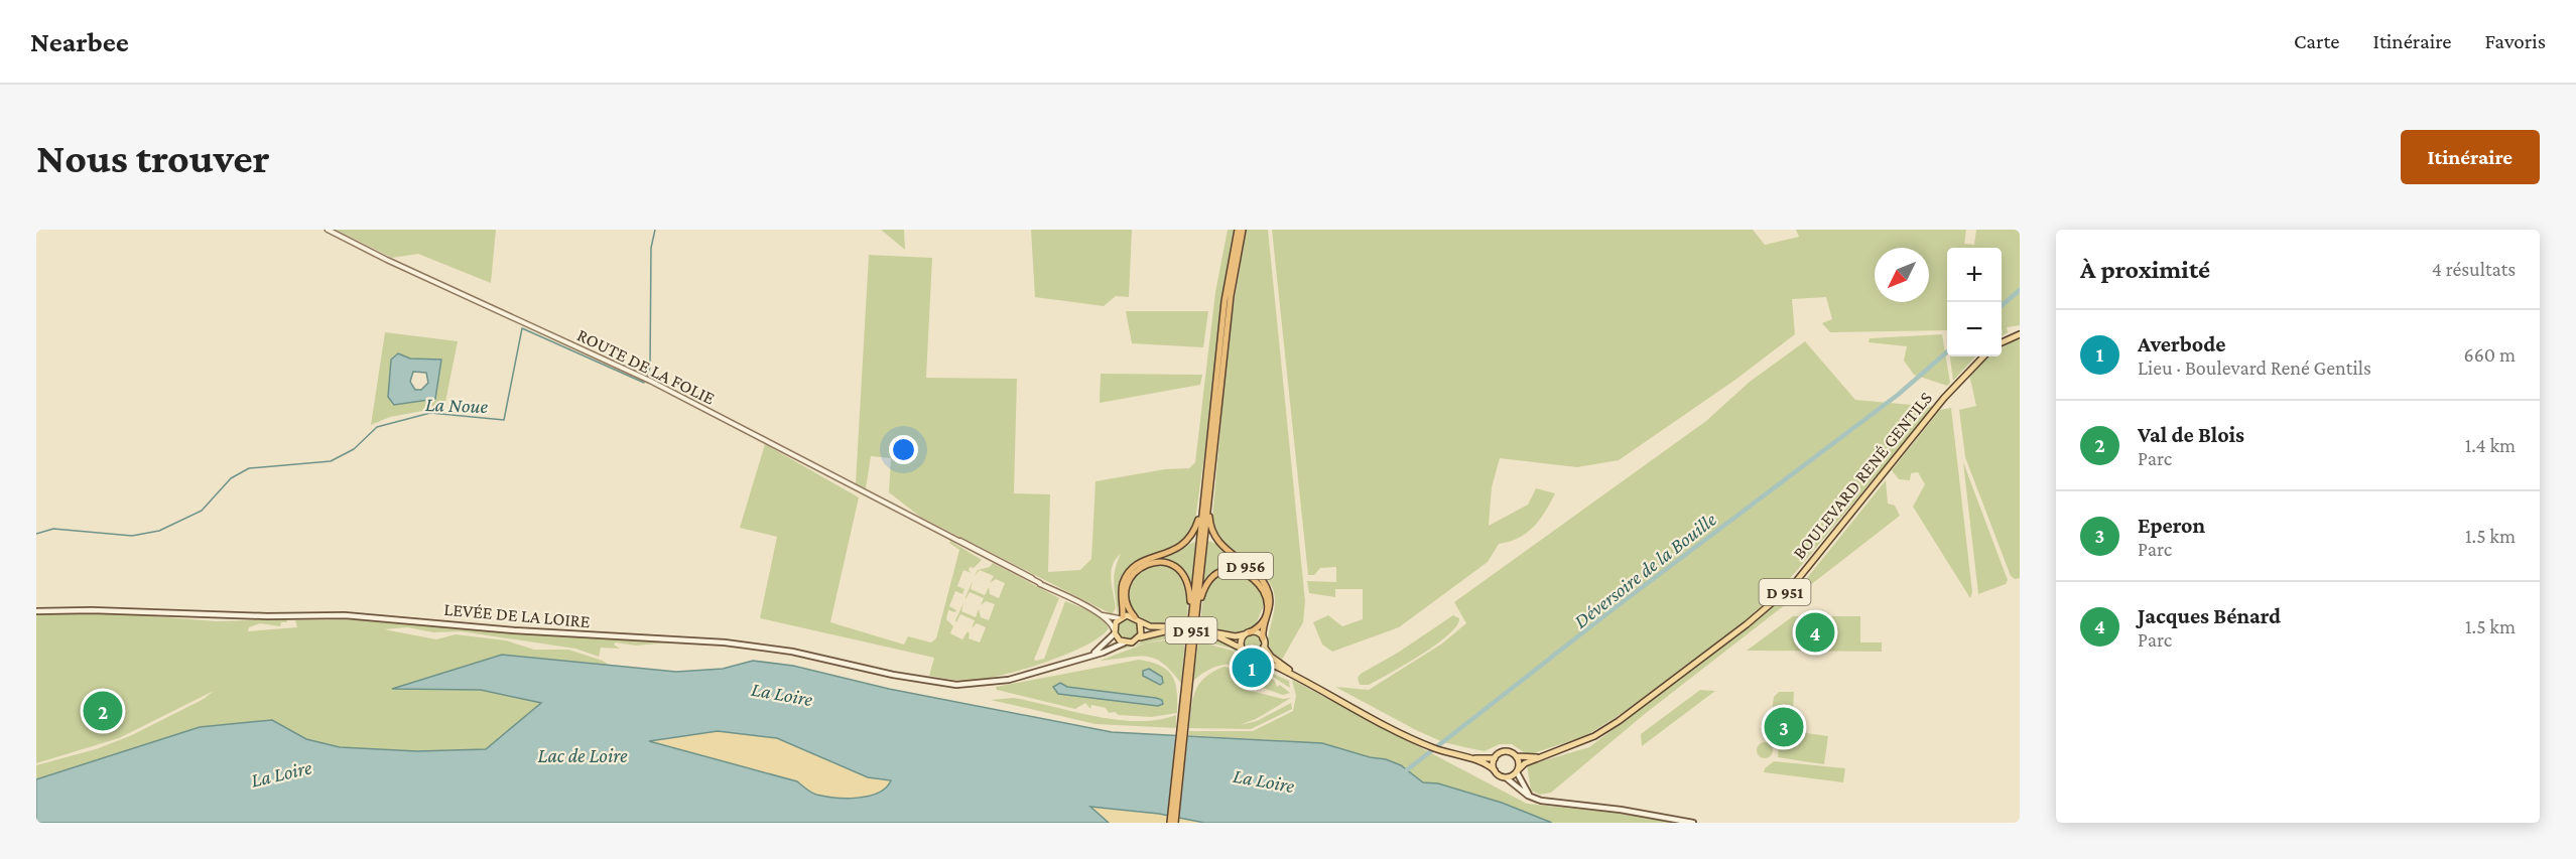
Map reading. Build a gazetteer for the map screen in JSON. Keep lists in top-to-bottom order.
{
  "streets": {
    "highway": ["D 956"],
    "main road": ["BOULEVARD RENÉ GENTILS", "D 951", "LEVÉE DE LA LOIRE"],
    "street": ["ROUTE DE LA FOLIE"]
  },
  "crossings": [
    ["ROUTE DE LA FOLIE", "D 956"],
    ["ROUTE DE LA FOLIE", "D 951"],
    ["BOULEVARD RENÉ GENTILS", "D 951"],
    ["D 956", "D 951"],
    ["D 951", "LEVÉE DE LA LOIRE"]
  ],
  "water": [
    "La Noue",
    "Déversoire de la Bouille",
    "La Loire",
    "Lac de Loire"
  ],
  "north": "bottom left",
  "page": {
    "header": "Nearbee",
    "nav": ["Carte", "Itinéraire", "Favoris"],
    "buttons": "Itinéraire",
    "title": "Nous trouver",
    "heading": ["À proximité", "4 résultats"],
    "map_buttons": ["+", "−"],
    "list": [
      {
        "mark": "1",
        "name": "Averbode",
        "note": "Lieu · Boulevard René Gentils",
        "value": "660 m"
      },
      {
        "mark": "2",
        "name": "Val de Blois",
        "note": "Parc",
        "value": "1.4 km"
      },
      {
        "mark": "3",
        "name": "Eperon",
        "note": "Parc",
        "value": "1.5 km"
      },
      {
        "mark": "4",
        "name": "Jacques Bénard",
        "note": "Parc",
        "value": "1.5 km"
      }
    ],
    "pins": [
      "4",
      "1",
      "2",
      "3"
    ]
  }
}
